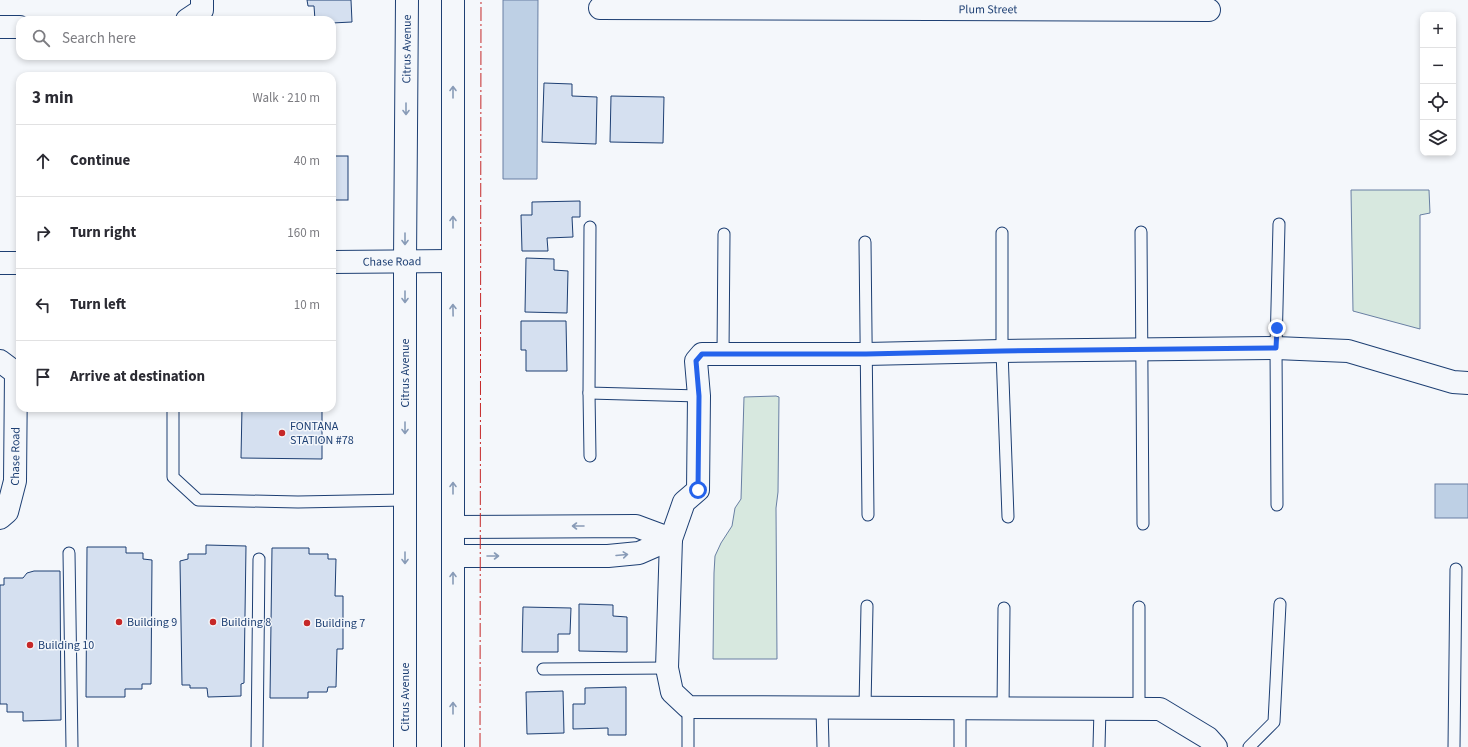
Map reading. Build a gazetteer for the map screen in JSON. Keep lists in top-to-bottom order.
{
  "streets": {
    "street": ["Plum Street", "Citrus Avenue", "Chase Road"]
  },
  "crossings": [
    ["Citrus Avenue", "Chase Road"]
  ],
  "places": [
    "FONTANA STATION #78",
    "Building 9",
    "Building 8",
    "Building 7",
    "Building 10"
  ],
  "page": {
    "map_buttons": ["+", "−"],
    "search": "Search here",
    "heading": ["3 min", "Walk · 210 m"],
    "list": [
      ["Continue", "40 m"],
      ["Turn right", "160 m"],
      ["Turn left", "10 m"],
      "Arrive at destination"
    ]
  }
}
